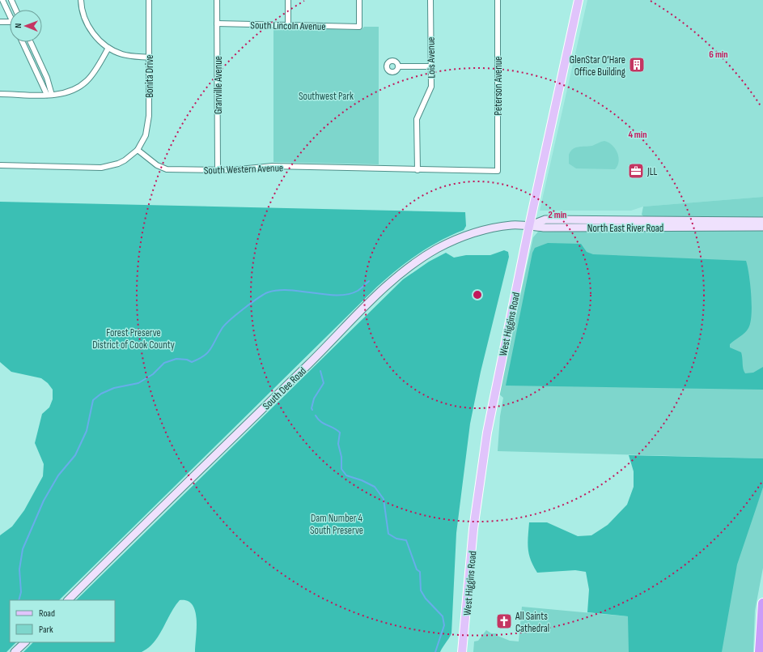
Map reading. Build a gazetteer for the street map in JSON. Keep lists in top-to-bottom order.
{
  "streets": {
    "main road": ["North East River Road", "West Higgins Road", "South Dee Road"],
    "street": [
      "South Lincoln Avenue",
      "Lois Avenue",
      "Bonita Drive",
      "Granville Avenue",
      "Peterson Avenue",
      "South Western Avenue"
    ]
  },
  "crossings": [
    ["South Lincoln Avenue", "Granville Avenue"],
    ["Lois Avenue", "South Western Avenue"],
    ["Bonita Drive", "South Western Avenue"],
    ["Granville Avenue", "South Western Avenue"],
    ["Peterson Avenue", "South Western Avenue"],
    ["North East River Road", "West Higgins Road"],
    ["North East River Road", "South Dee Road"],
    ["West Higgins Road", "South Dee Road"]
  ],
  "parks": ["Southwest Park", "Forest Preserve District of Cook County", "Dam Number 4 South Preserve"],
  "places": {
    "building": ["GlenStar O’Hare Office Building"],
    "office": ["JLL"],
    "church": ["All Saints Cathedral"]
  },
  "legend": ["Road", "Park"],
  "north": "left",
  "rings": ["6 min", "4 min", "2 min"]
}
